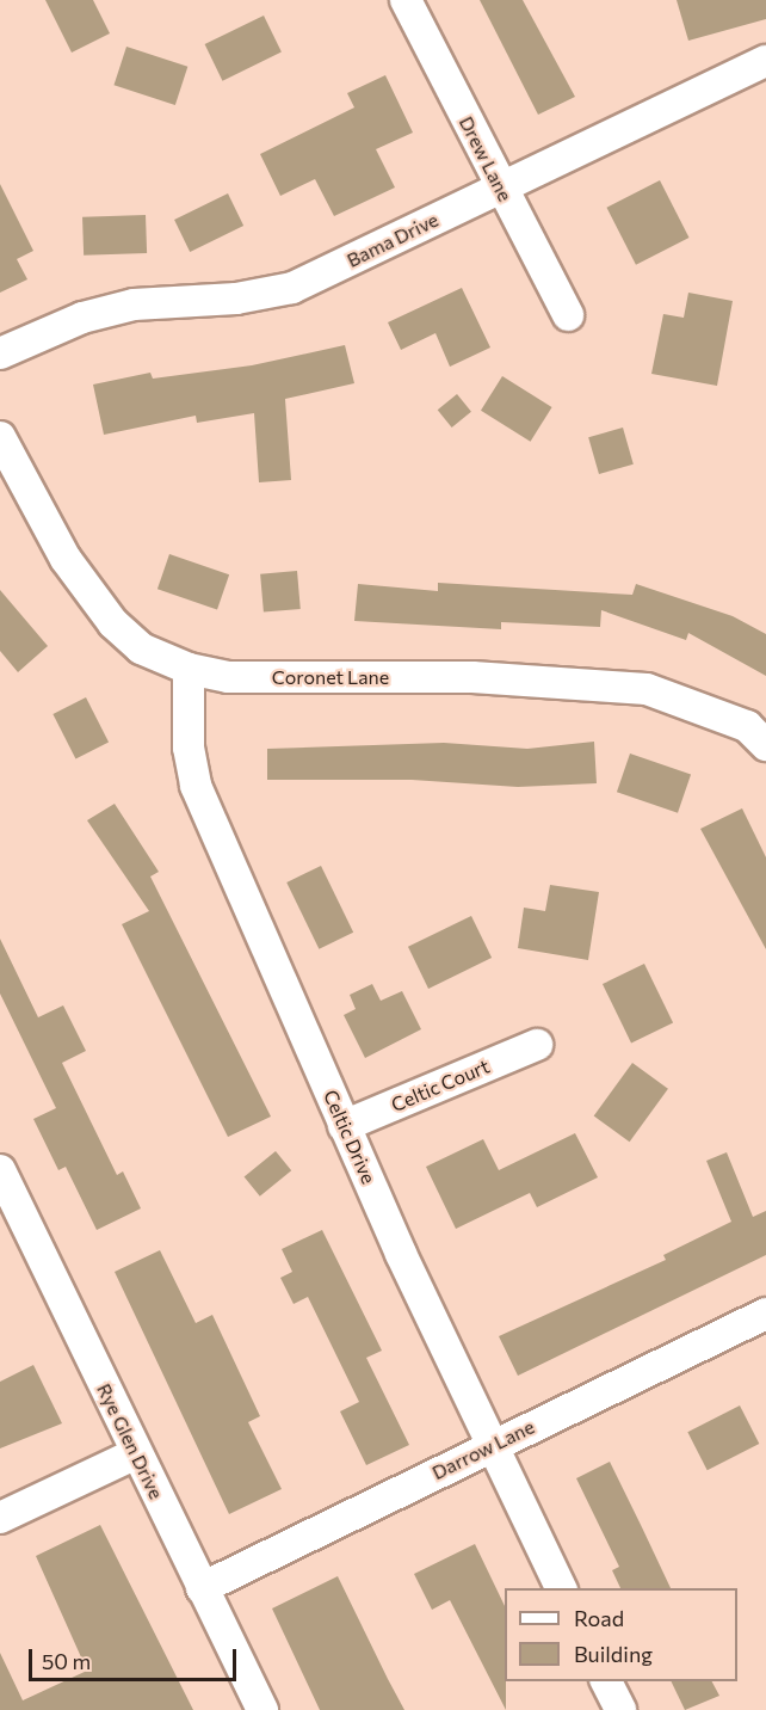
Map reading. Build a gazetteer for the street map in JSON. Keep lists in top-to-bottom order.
{
  "streets": {
    "street": [
      "Drew Lane",
      "Bama Drive",
      "Coronet Lane",
      "Celtic Court",
      "Celtic Drive",
      "Rye Glen Drive",
      "Darrow Lane"
    ]
  },
  "crossings": [
    ["Drew Lane", "Bama Drive"],
    ["Coronet Lane", "Celtic Drive"],
    ["Celtic Court", "Celtic Drive"],
    ["Celtic Drive", "Darrow Lane"],
    ["Rye Glen Drive", "Darrow Lane"]
  ],
  "legend": ["Road", "Building"],
  "scale_bar": "50 m"
}
